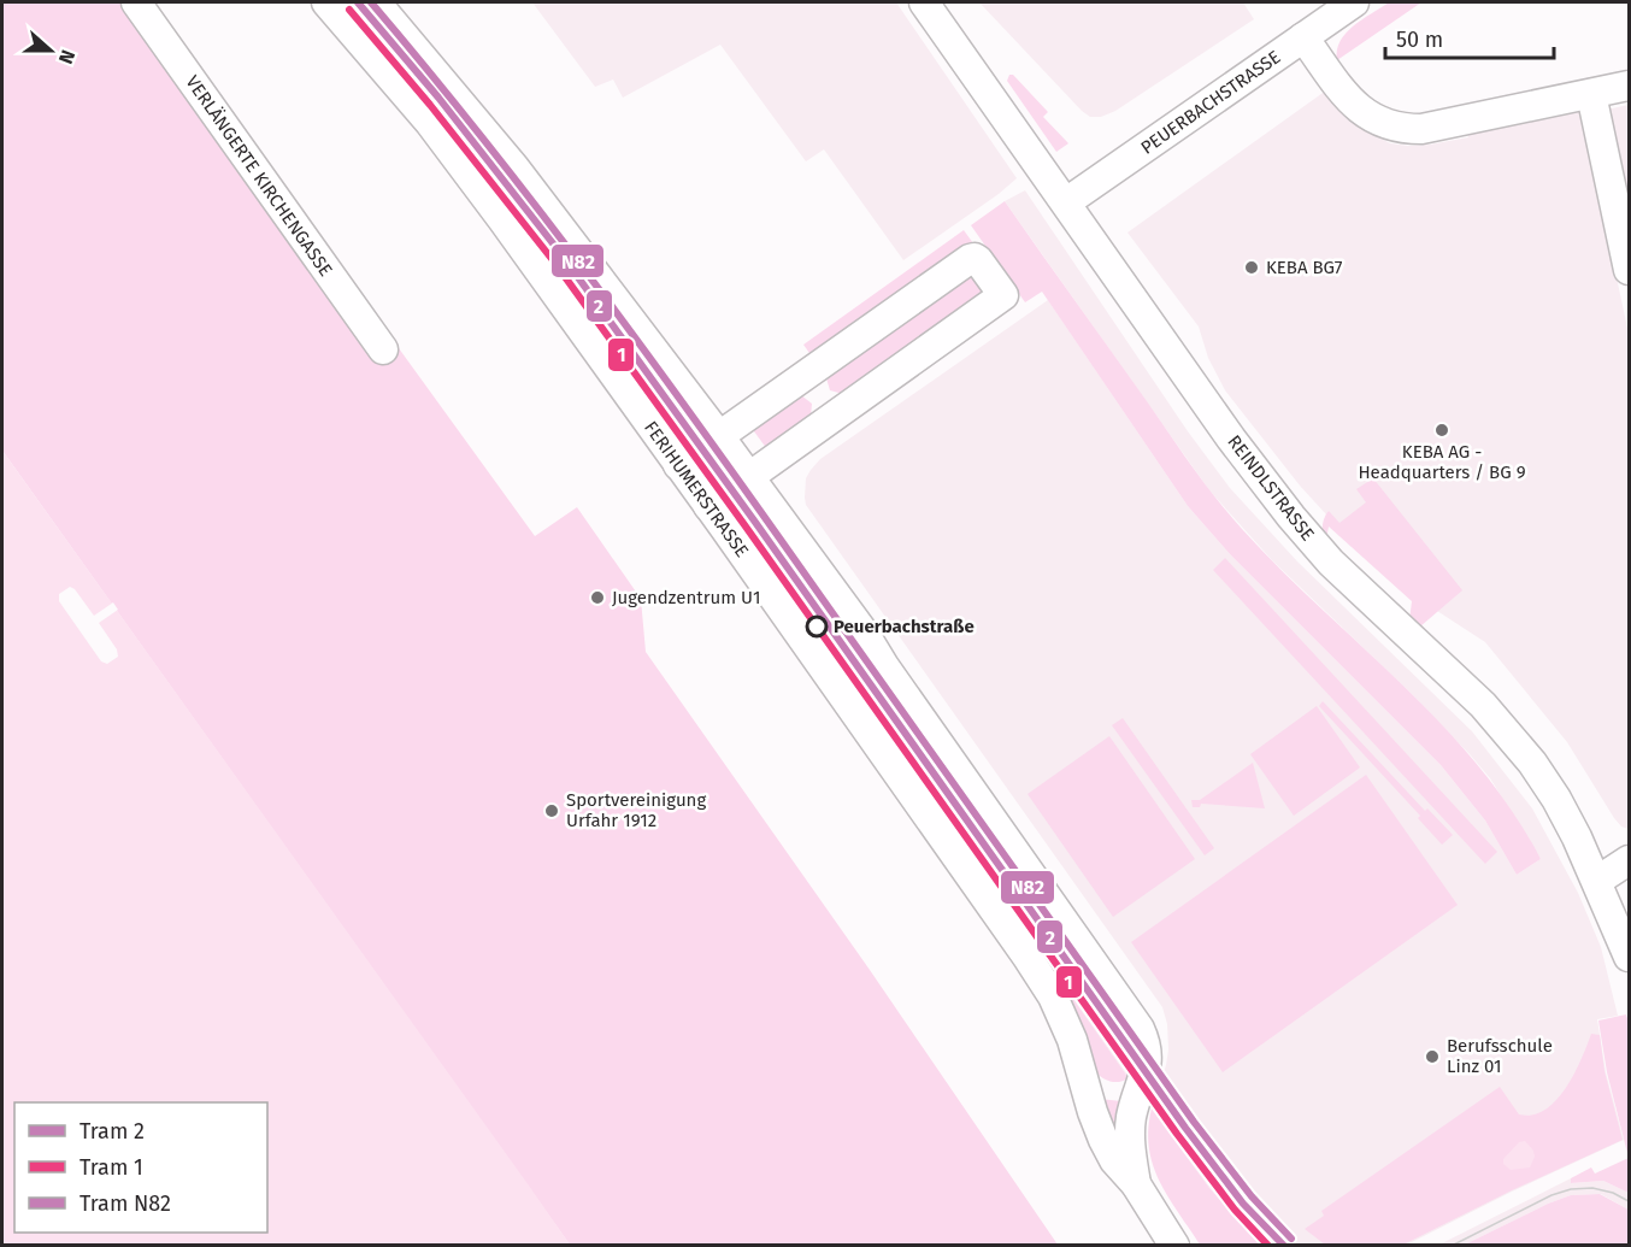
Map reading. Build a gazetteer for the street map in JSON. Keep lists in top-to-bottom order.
{
  "streets": {
    "street": [
      "PEUERBACHSTRASSE",
      "VERLÄNGERTE KIRCHENGASSE",
      "REINDLSTRASSE",
      "FERIHUMERSTRASSE"
    ]
  },
  "crossings": [
    ["PEUERBACHSTRASSE", "REINDLSTRASSE"]
  ],
  "places": [
    "KEBA BG7",
    "KEBA AG - Headquarters / BG 9",
    "Jugendzentrum U1",
    "Peuerbachstraße",
    "Sportvereinigung Urfahr 1912",
    "Berufsschule Linz 01"
  ],
  "lines": ["tram line 2", "tram line N82", "tram line 1"],
  "legend": ["Tram 2", "Tram 1", "Tram N82"],
  "scale_bar": "50 m",
  "north": "right"
}
